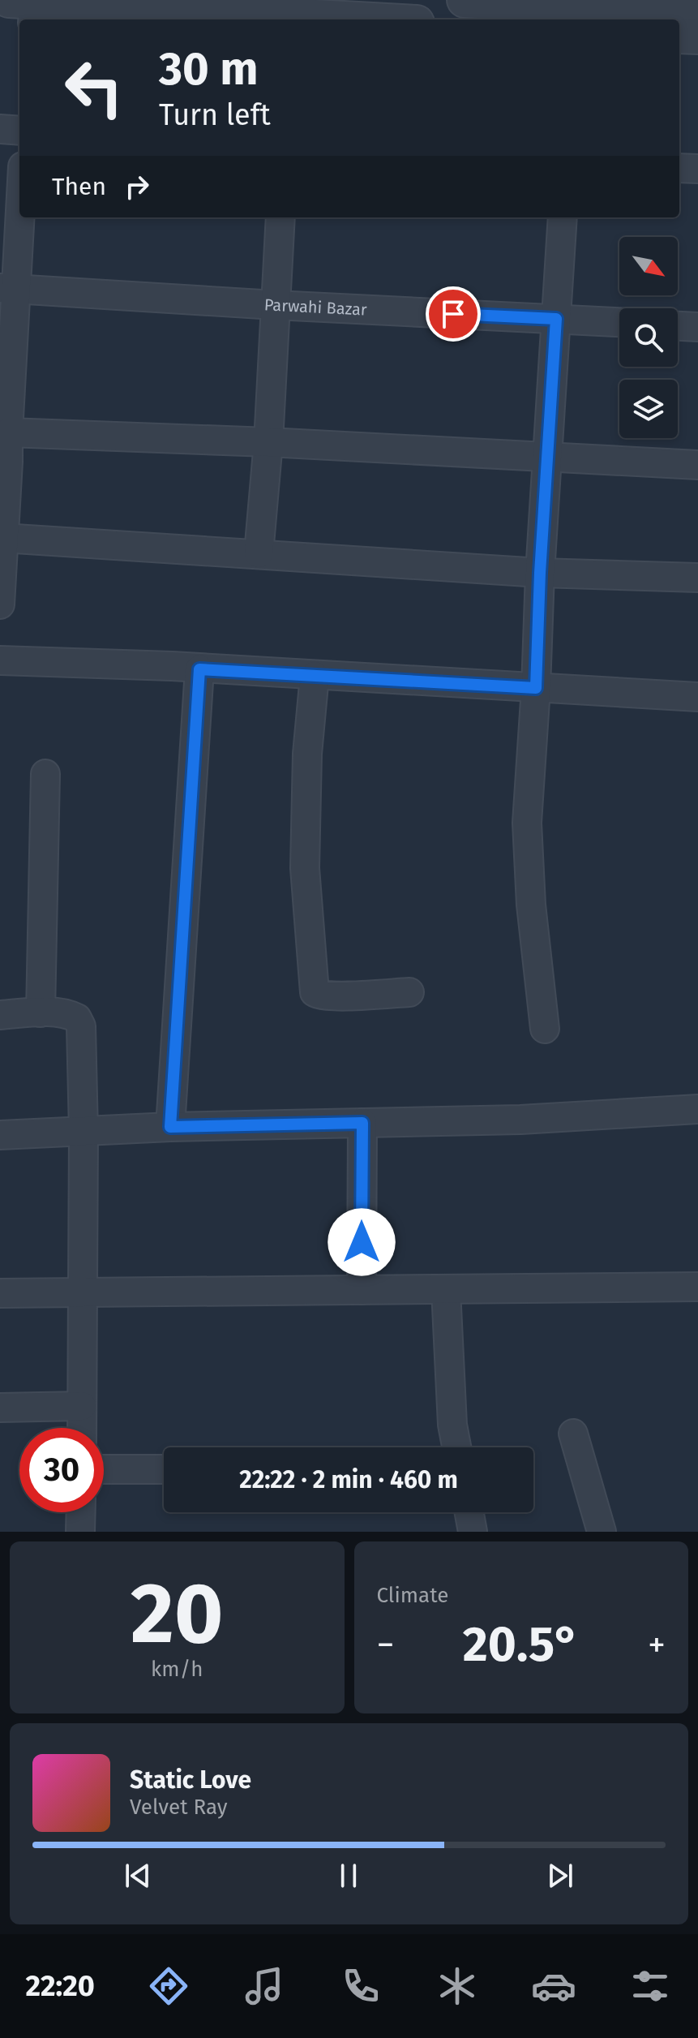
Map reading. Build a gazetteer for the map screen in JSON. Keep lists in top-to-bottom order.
{
  "streets": {
    "street": ["Parwahi Bazar"]
  },
  "north": "bottom right",
  "page": {
    "turn": ["30 m", "Turn left"],
    "then": "Then",
    "limit": "30",
    "trip": "22:22 · 2 min · 460 m",
    "tile": [
      ["20", "km/h"],
      "Climate"
    ],
    "heat": ["−", "20.5°", "+"],
    "song": ["Static Love", "Velvet Ray"],
    "tabs": "22:20"
  }
}
